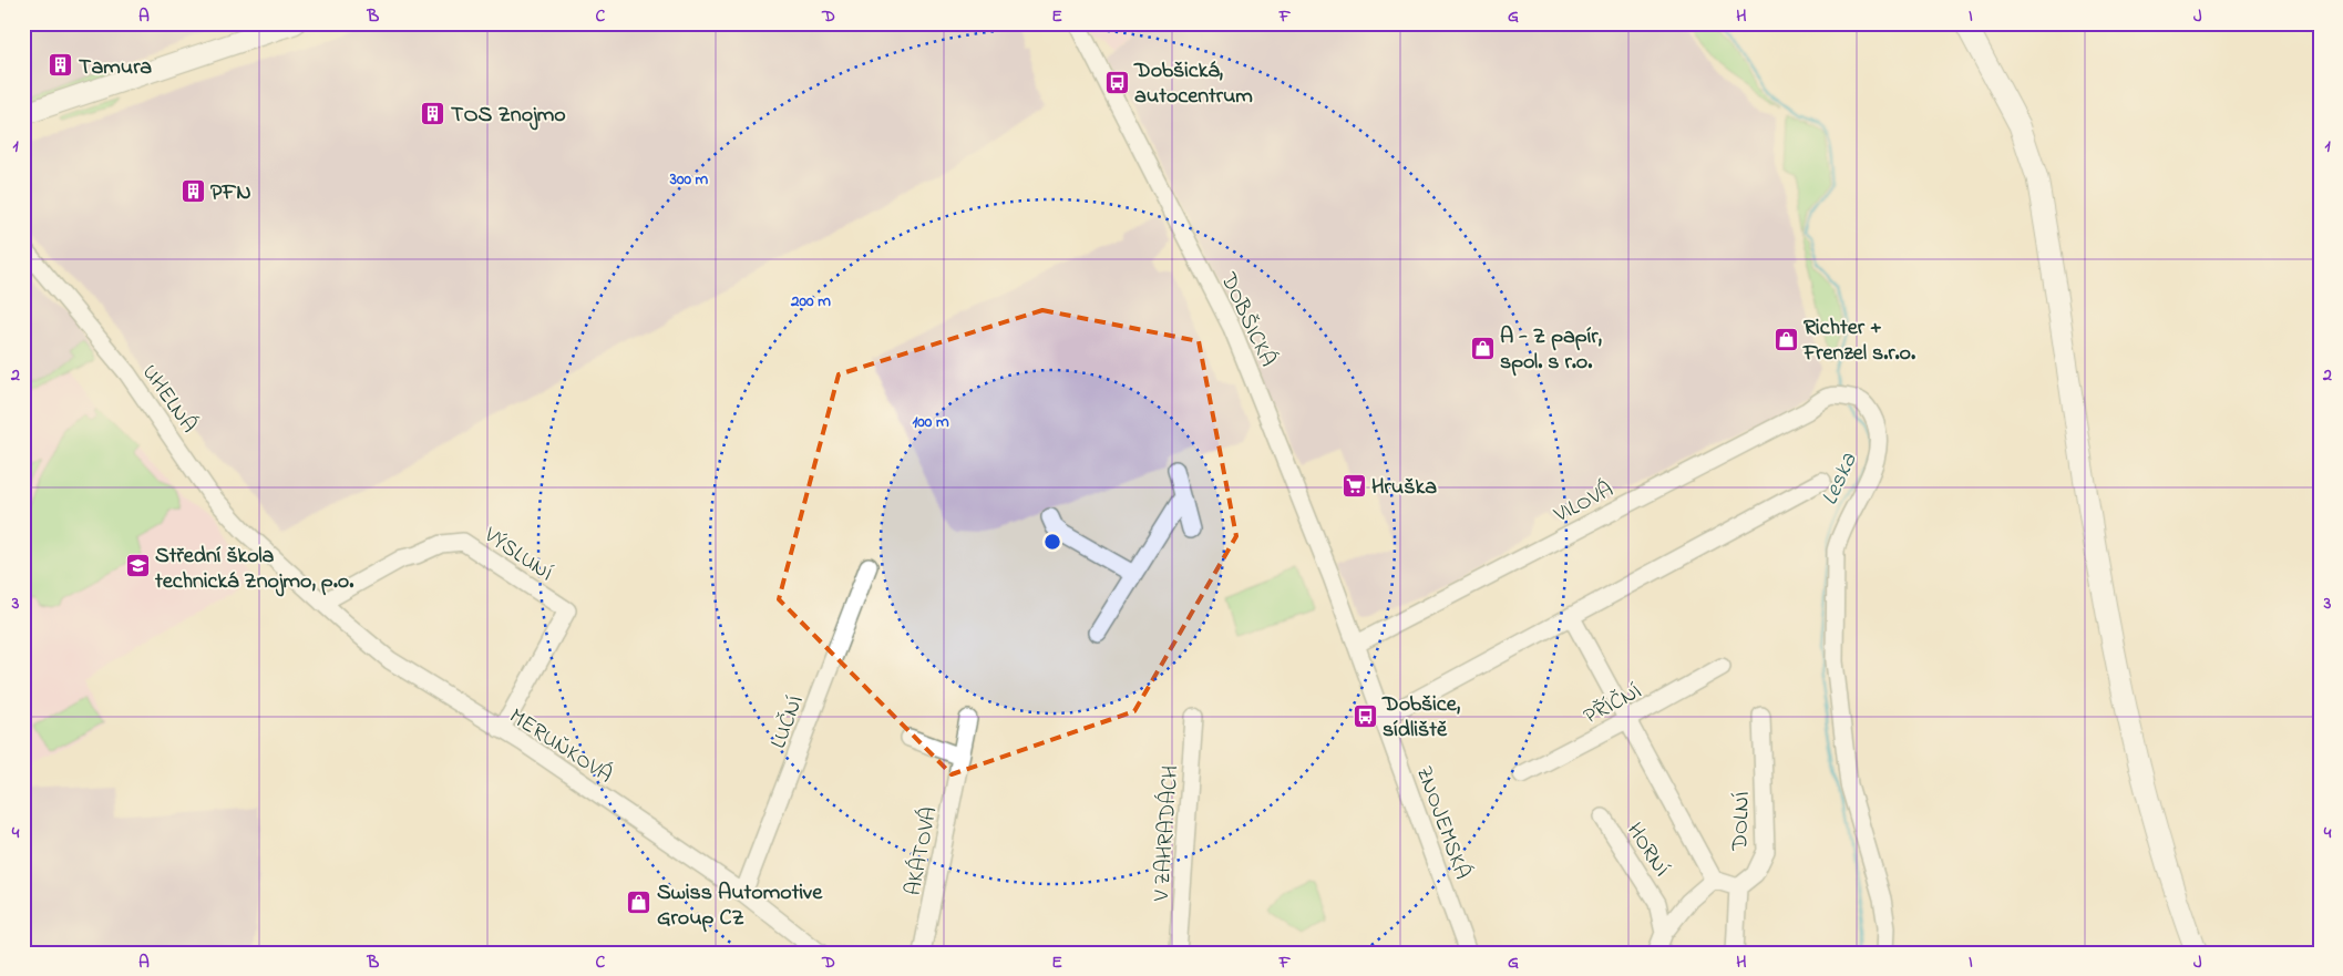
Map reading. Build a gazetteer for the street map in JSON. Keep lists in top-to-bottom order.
{
  "streets": {
    "street": [
      "DOBŠICKÁ",
      "UHELNÁ",
      "VILOVÁ",
      "VÝSLUNÍ",
      "PŘÍČNÍ",
      "LUČNÍ",
      "MERUŇKOVÁ",
      "DOLNÍ",
      "ZNOJEMSKÁ",
      "V ZAHRADÁCH",
      "HORNÍ",
      "AKÁTOVÁ"
    ]
  },
  "crossings": [
    ["DOBŠICKÁ", "VILOVÁ"],
    ["DOBŠICKÁ", "ZNOJEMSKÁ"],
    ["UHELNÁ", "MERUŇKOVÁ"],
    ["VILOVÁ", "ZNOJEMSKÁ"],
    ["VÝSLUNÍ", "MERUŇKOVÁ"],
    ["LUČNÍ", "MERUŇKOVÁ"]
  ],
  "water": ["Leska"],
  "places": {
    "building": ["Tamura", "TOS Znojmo", "PFN"],
    "bus stop": ["Dobšická, autocentrum", "Dobšice, sídliště"],
    "shop": ["Richter + Frenzel s.r.o.", "A - Z papír, spol. s r.o.", "Swiss Automotive Group CZ"],
    "supermarket": ["Hruška"],
    "school or university": ["Střední škola technická Znojmo, p.o."]
  },
  "grid": {
    "columns": [
      "A",
      "B",
      "C",
      "D",
      "E",
      "F",
      "G",
      "H",
      "I",
      "J"
    ],
    "rows": [
      "1",
      "2",
      "3",
      "4"
    ]
  },
  "rings": ["300 m", "200 m", "100 m"]
}
